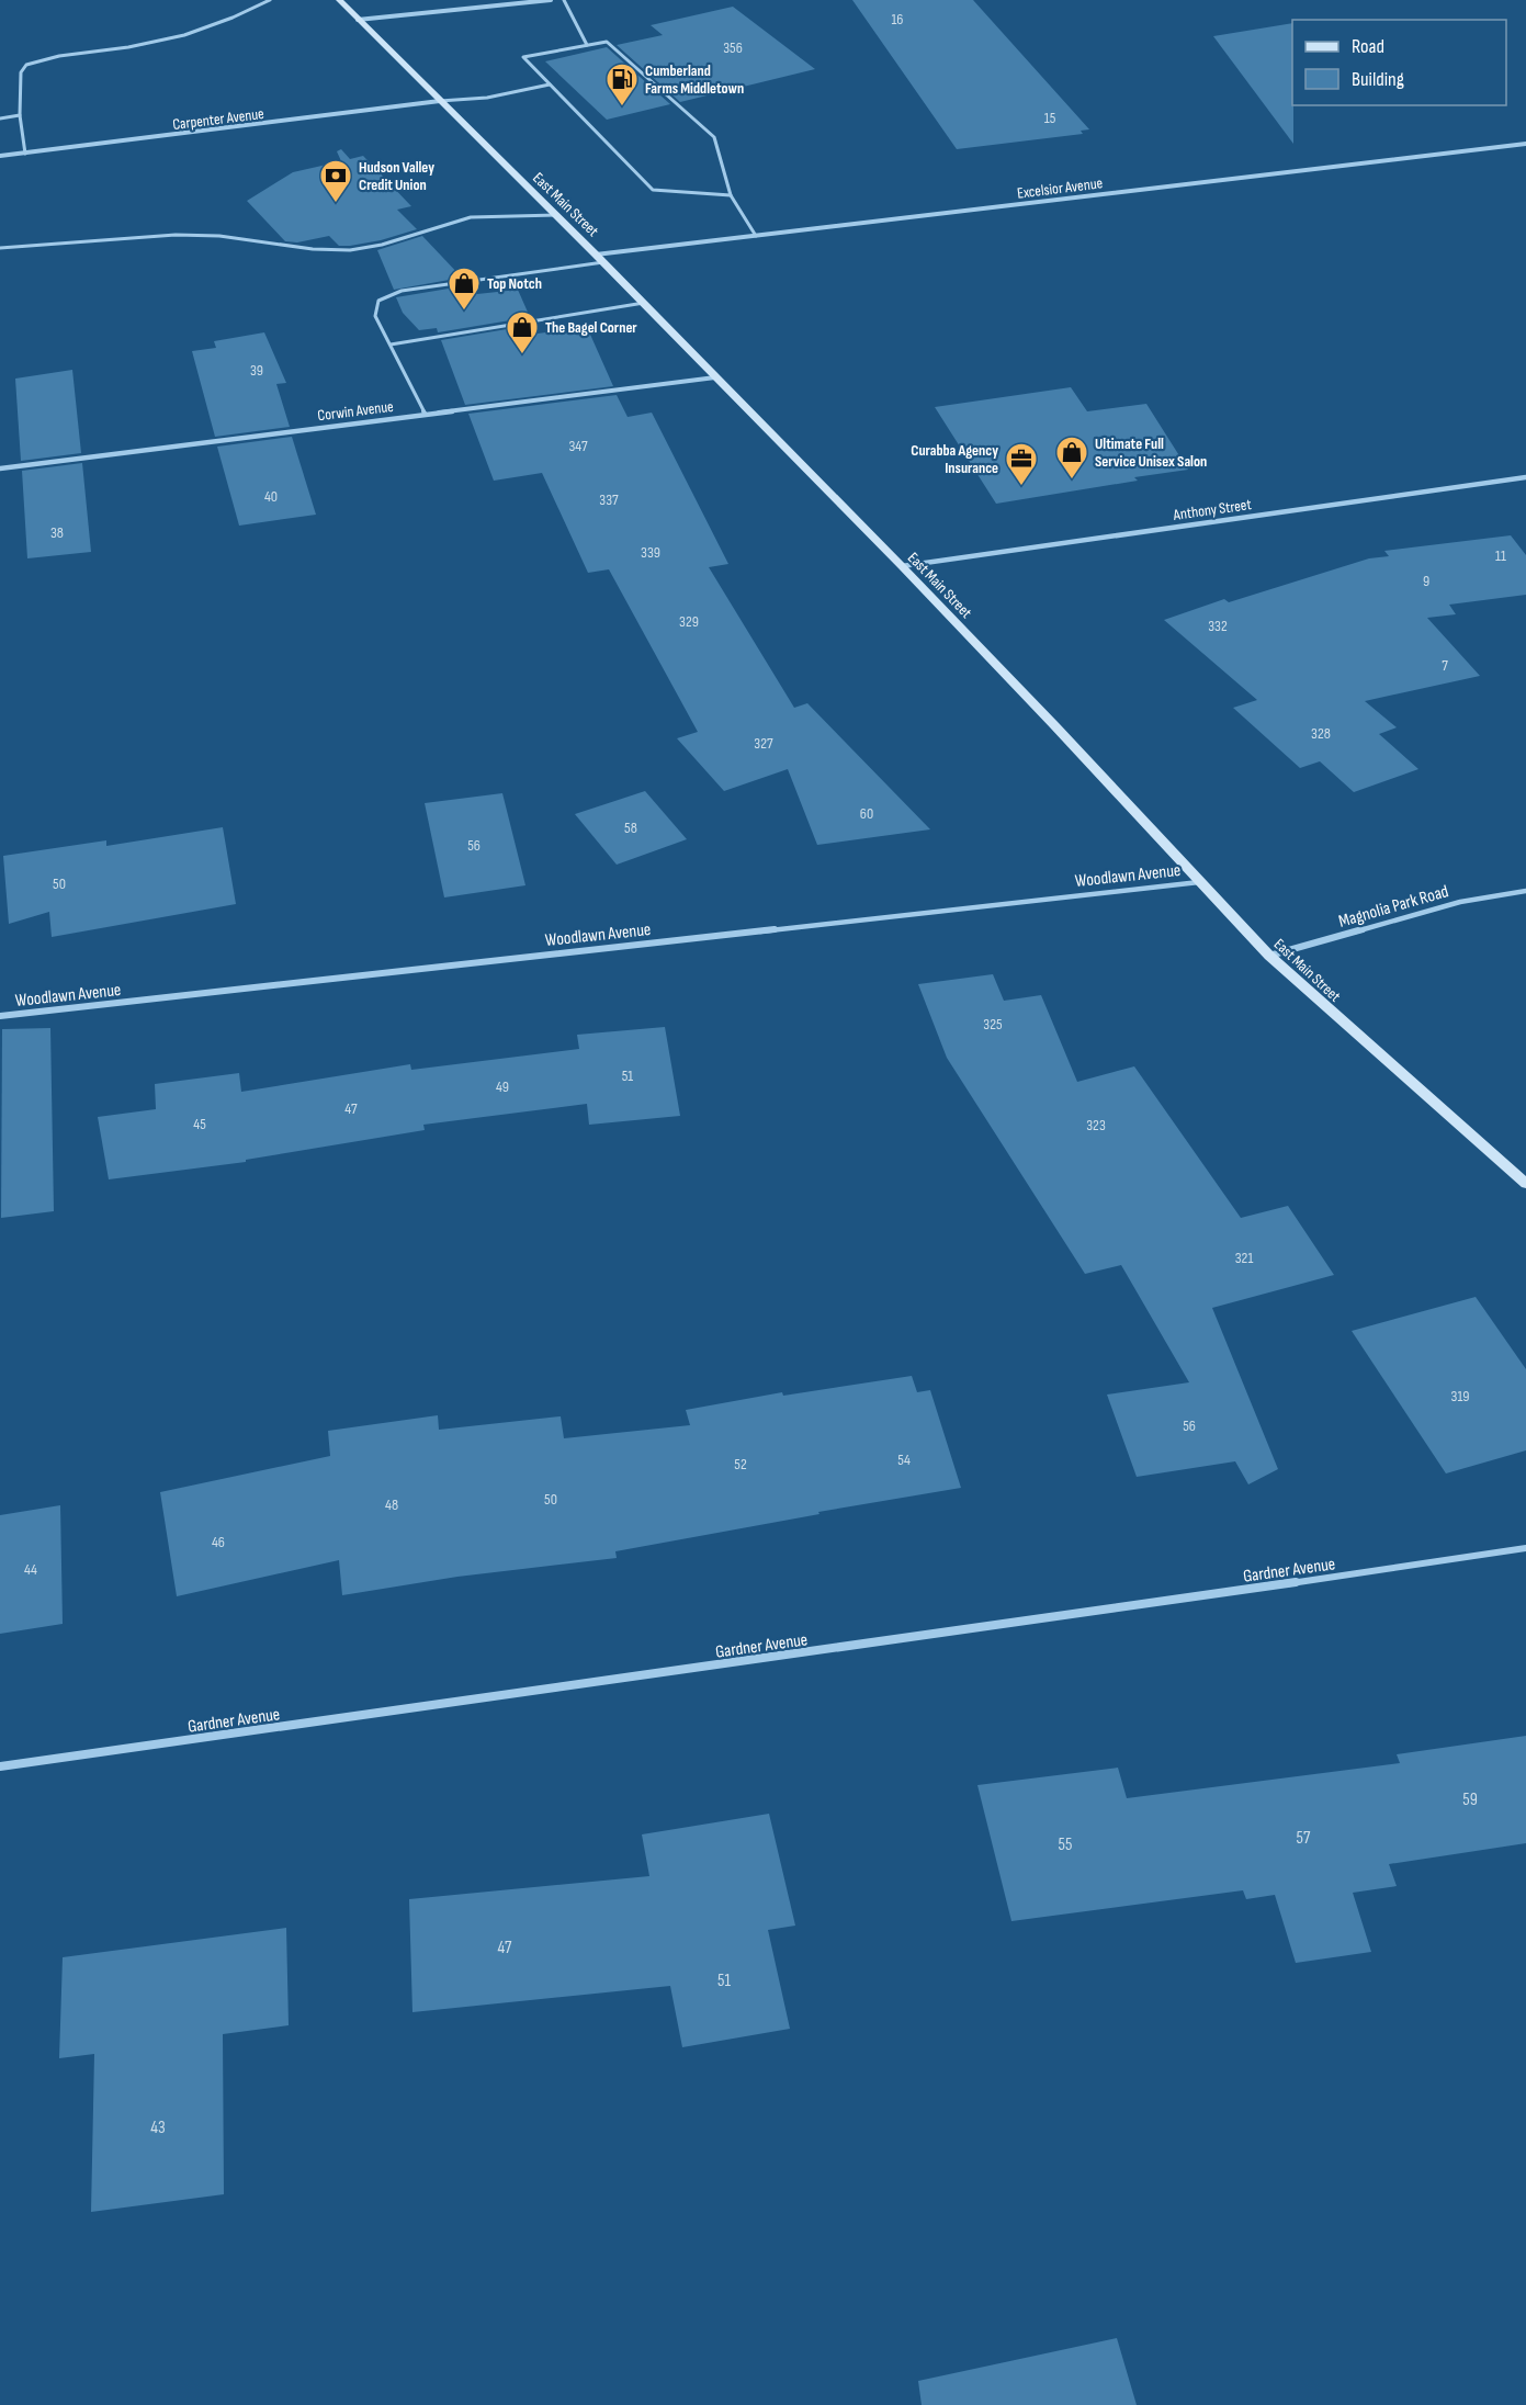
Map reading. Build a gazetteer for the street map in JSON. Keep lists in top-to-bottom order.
{
  "streets": {
    "main road": ["East Main Street"],
    "street": [
      "Carpenter Avenue",
      "Excelsior Avenue",
      "Corwin Avenue",
      "Anthony Street",
      "Woodlawn Avenue",
      "Magnolia Park Road",
      "Gardner Avenue"
    ]
  },
  "crossings": [
    ["Carpenter Avenue", "East Main Street"],
    ["Excelsior Avenue", "East Main Street"],
    ["East Main Street", "Corwin Avenue"],
    ["East Main Street", "Anthony Street"],
    ["East Main Street", "Woodlawn Avenue"],
    ["East Main Street", "Magnolia Park Road"]
  ],
  "places": {
    "fuel station": ["Cumberland Farms Middletown"],
    "bank": ["Hudson Valley Credit Union"],
    "shop": ["Top Notch", "The Bagel Corner", "Ultimate Full Service Unisex Salon"],
    "office": ["Curabba Agency Insurance"]
  },
  "house_numbers": [
    "16",
    "356",
    "15",
    "39",
    "347",
    "40",
    "337",
    "38",
    "339",
    "11",
    "9",
    "329",
    "332",
    "7",
    "328",
    "327",
    "60",
    "58",
    "56",
    "50",
    "325",
    "51",
    "49",
    "47",
    "45",
    "323",
    "321",
    "319",
    "56",
    "54",
    "52",
    "50",
    "48",
    "46",
    "44",
    "59",
    "57",
    "55",
    "47",
    "51",
    "43"
  ],
  "legend": ["Road", "Building"]
}
